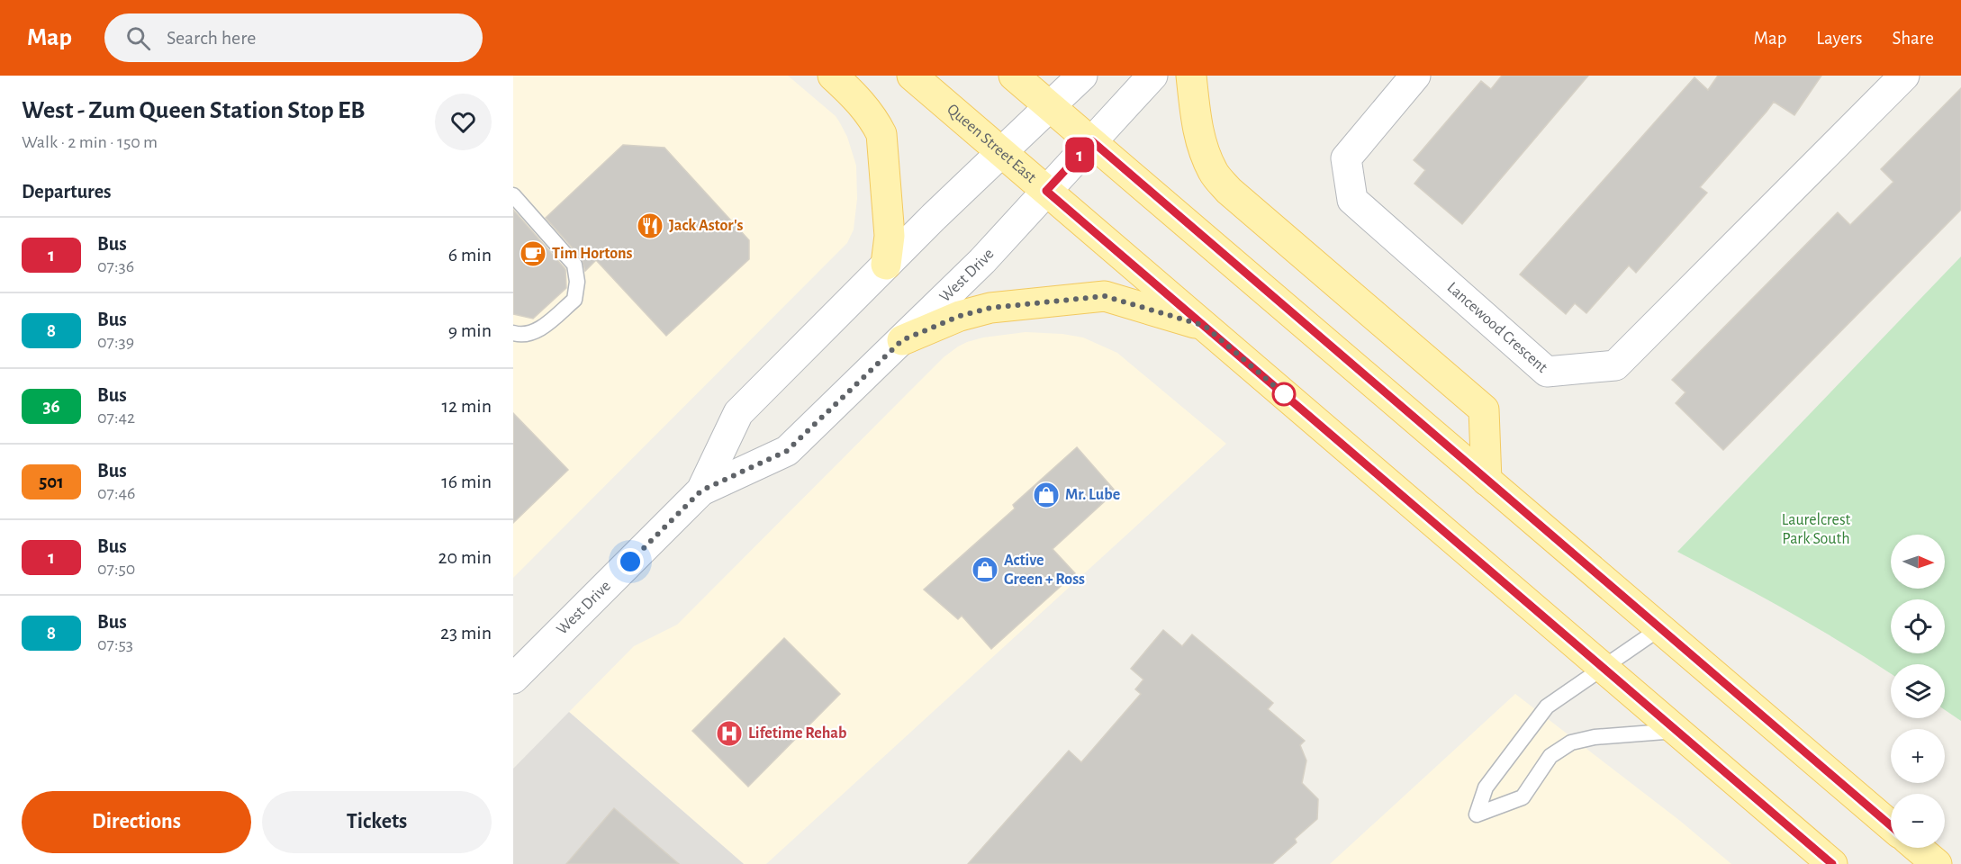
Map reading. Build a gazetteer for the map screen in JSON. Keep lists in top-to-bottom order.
{
  "streets": {
    "main road": ["Queen Street East"],
    "street": ["West Drive", "Lancewood Crescent"]
  },
  "crossings": [
    ["Queen Street East", "West Drive"]
  ],
  "parks": ["Laurelcrest Park South"],
  "places": {
    "restaurant": ["Jack Astor's"],
    "cafe": ["Tim Hortons"],
    "shop": ["Mr. Lube", "Active Green + Ross"],
    "hospital": ["Lifetime Rehab"]
  },
  "lines": ["bus line 1"],
  "north": "right",
  "page": {
    "header": "Map",
    "search": "Search here",
    "nav": ["Map", "Layers", "Share"],
    "heading": [
      ["West - Zum Queen Station Stop EB", "Walk · 2 min · 150 m"],
      "Departures"
    ],
    "on_map": "1",
    "list": [
      {
        "mark": "1",
        "name": "Bus",
        "note": "07:36",
        "value": "6 min"
      },
      {
        "mark": "8",
        "name": "Bus",
        "note": "07:39",
        "value": "9 min"
      },
      {
        "mark": "36",
        "name": "Bus",
        "note": "07:42",
        "value": "12 min"
      },
      {
        "mark": "501",
        "name": "Bus",
        "note": "07:46",
        "value": "16 min"
      },
      {
        "mark": "1",
        "name": "Bus",
        "note": "07:50",
        "value": "20 min"
      },
      {
        "mark": "8",
        "name": "Bus",
        "note": "07:53",
        "value": "23 min"
      }
    ],
    "map_buttons": ["+", "−"],
    "buttons": ["Directions", "Tickets"]
  }
}
